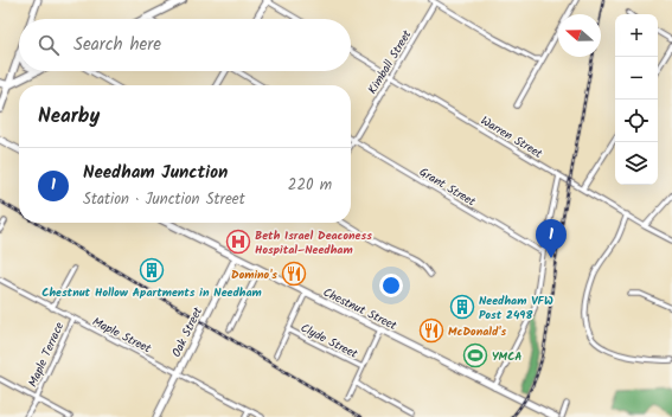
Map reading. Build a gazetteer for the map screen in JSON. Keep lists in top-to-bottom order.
{
  "streets": {
    "main road": ["Chestnut Street", "Oak Street"],
    "street": [
      "Kimball Street",
      "Warren Street",
      "Grant Street",
      "Maple Street",
      "Clyde Street",
      "Maple Terrace"
    ]
  },
  "crossings": [
    ["Kimball Street", "Warren Street"],
    ["Kimball Street", "Grant Street"],
    ["Chestnut Street", "Oak Street"],
    ["Oak Street", "Maple Street"],
    ["Maple Street", "Maple Terrace"]
  ],
  "places": {
    "hospital": ["Beth Israel Deaconess Hospital–Needham"],
    "building": ["Chestnut Hollow Apartments in Needham", "Needham VFW Post 2498"],
    "restaurant": ["Domino's", "McDonald's"],
    "sports": ["YMCA"]
  },
  "north": "left",
  "page": {
    "map_buttons": ["+", "−"],
    "search": "Search here",
    "heading": "Nearby",
    "list": [
      {
        "mark": "1",
        "name": "Needham Junction",
        "note": "Station · Junction Street",
        "value": "220 m"
      }
    ],
    "pins": "1"
  }
}
